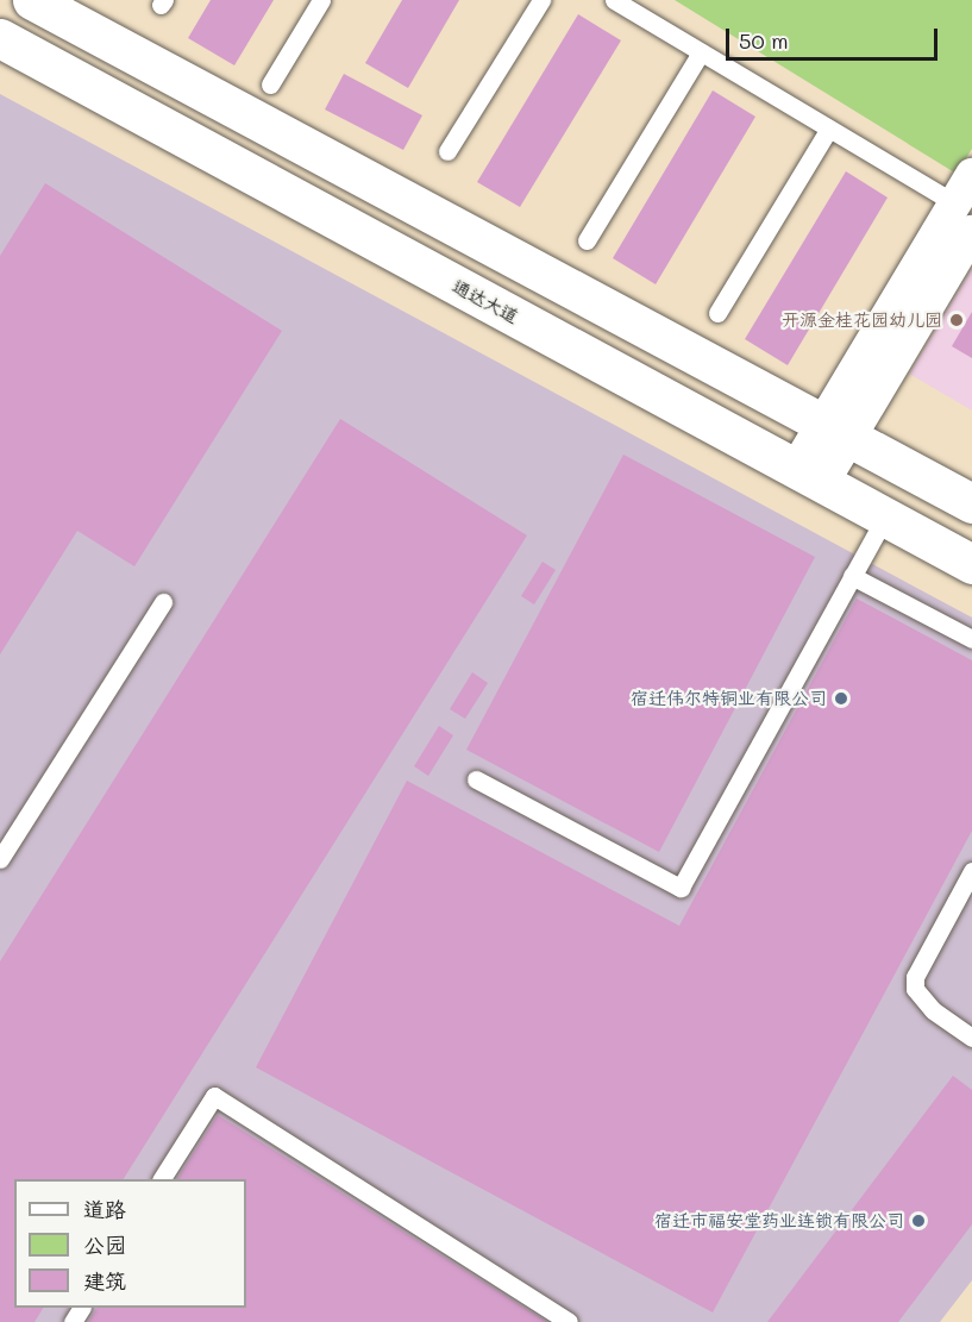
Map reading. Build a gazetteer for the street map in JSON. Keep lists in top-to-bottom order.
{
  "streets": {
    "main road": ["通达大道"]
  },
  "places": ["开源金桂花园幼儿园", "宿迁伟尔特铜业有限公司", "宿迁市福安堂药业连锁有限公司"],
  "legend": ["道路", "公园", "建筑"],
  "scale_bar": "50 m"
}
